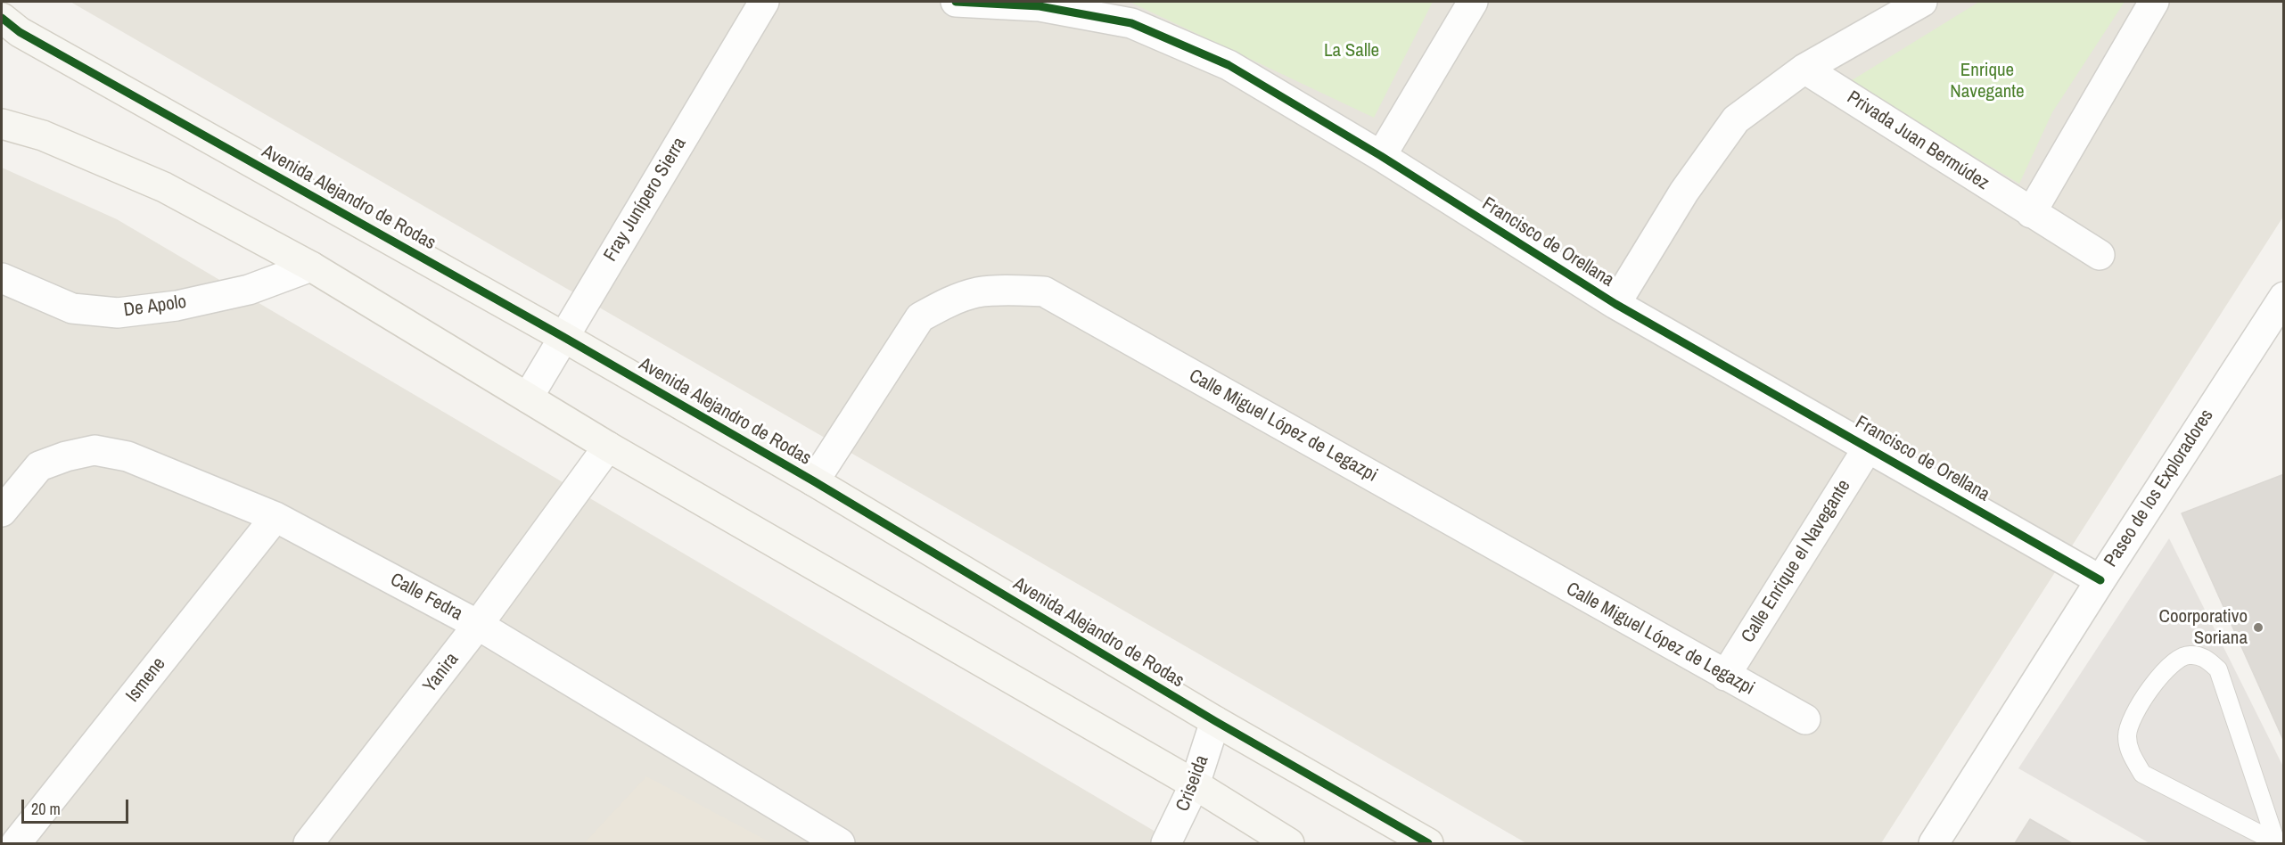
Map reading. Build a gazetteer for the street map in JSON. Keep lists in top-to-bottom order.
{
  "streets": {
    "street": [
      "Privada Juan Bermúdez",
      "Avenida Alejandro de Rodas",
      "Fray Junípero Sierra",
      "Francisco de Orellana",
      "De Apolo",
      "Calle Miguel López de Legazpi",
      "Paseo de los Exploradores",
      "Calle Enrique el Navegante",
      "Calle Fedra",
      "Yanira",
      "Ismene",
      "Criseida"
    ]
  },
  "crossings": [
    ["Avenida Alejandro de Rodas", "Fray Junípero Sierra"],
    ["Avenida Alejandro de Rodas", "Calle Miguel López de Legazpi"],
    ["Avenida Alejandro de Rodas", "Criseida"],
    ["Francisco de Orellana", "Paseo de los Exploradores"],
    ["Francisco de Orellana", "Calle Enrique el Navegante"],
    ["Calle Miguel López de Legazpi", "Calle Enrique el Navegante"],
    ["Calle Fedra", "Yanira"],
    ["Calle Fedra", "Ismene"]
  ],
  "parks": ["La Salle", "Enrique Navegante"],
  "places": ["Coorporativo Soriana"],
  "scale_bar": "20 m"
}
